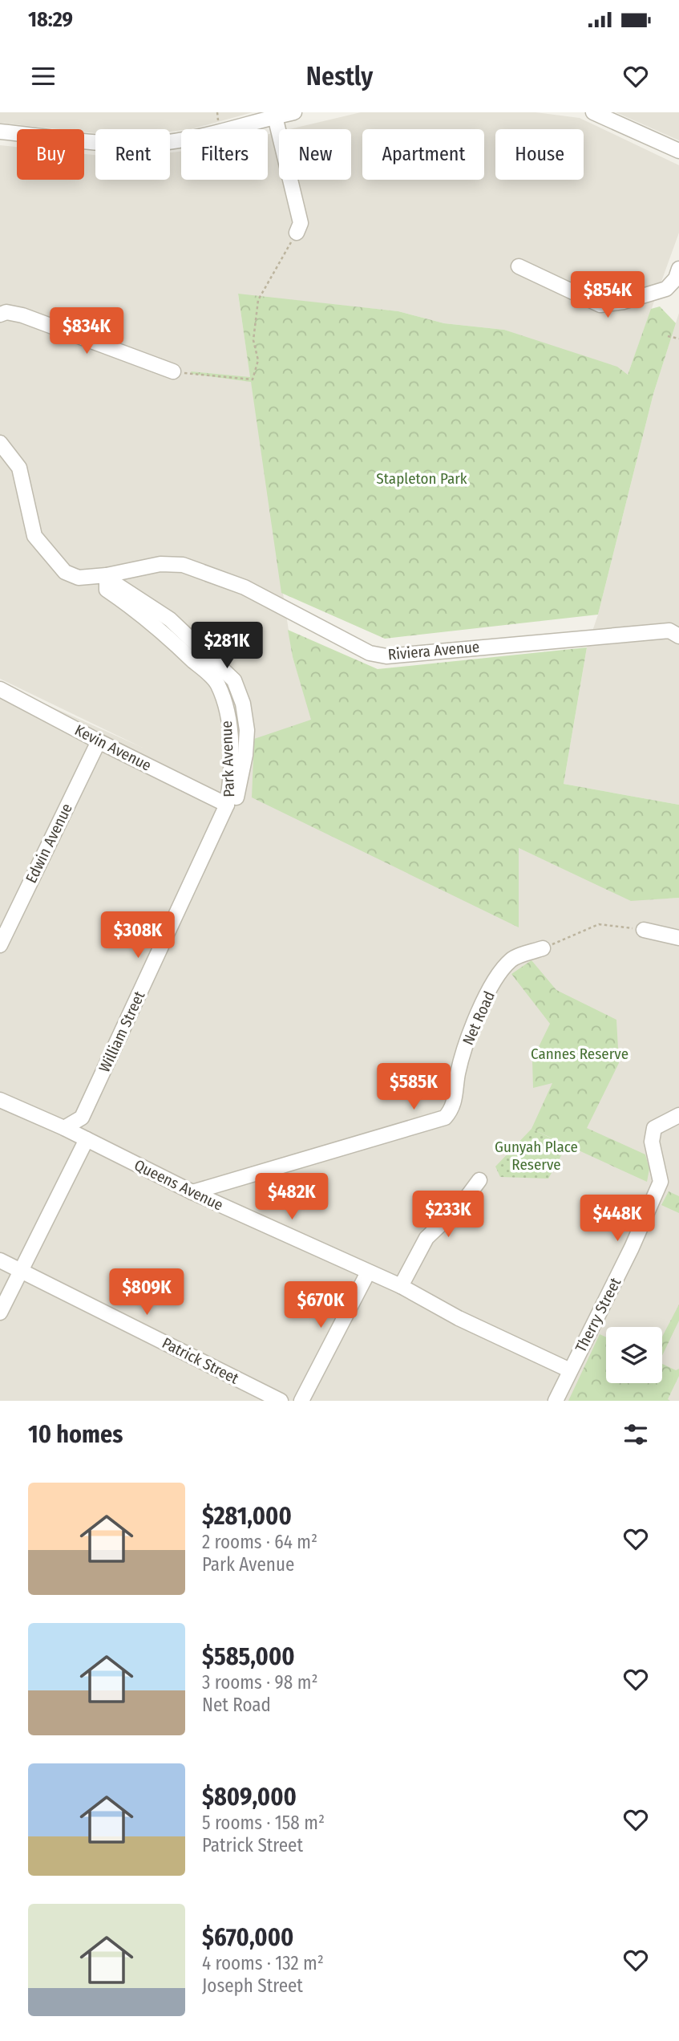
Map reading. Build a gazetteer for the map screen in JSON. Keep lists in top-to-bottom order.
{
  "streets": {
    "street": [
      "Riviera Avenue",
      "Kevin Avenue",
      "Park Avenue",
      "Edwin Avenue",
      "Net Road",
      "William Street",
      "Queens Avenue",
      "Therry Street",
      "Patrick Street"
    ]
  },
  "crossings": [
    ["Riviera Avenue", "Park Avenue"],
    ["Kevin Avenue", "Park Avenue"],
    ["Kevin Avenue", "Edwin Avenue"],
    ["Kevin Avenue", "William Street"],
    ["Park Avenue", "William Street"],
    ["Net Road", "Queens Avenue"],
    ["William Street", "Queens Avenue"],
    ["Queens Avenue", "Therry Street"]
  ],
  "parks": ["Stapleton Park", "Cannes Reserve", "Gunyah Place Reserve"],
  "page": {
    "status": "18:29",
    "header": "Nestly",
    "chip": [
      "Buy",
      "Rent",
      "Filters",
      "New",
      "Apartment",
      "House"
    ],
    "price": [
      "$854K",
      "$834K",
      "$281K",
      "$308K",
      "$585K",
      "$482K",
      "$233K",
      "$448K",
      "$809K",
      "$670K"
    ],
    "heading": "10 homes",
    "list": [
      {
        "name": "$281,000",
        "note": "2 rooms · 64 m² · Park Avenue"
      },
      {
        "name": "$585,000",
        "note": "3 rooms · 98 m² · Net Road"
      },
      {
        "name": "$809,000",
        "note": "5 rooms · 158 m² · Patrick Street"
      },
      {
        "name": "$670,000",
        "note": "4 rooms · 132 m² · Joseph Street"
      }
    ]
  }
}
